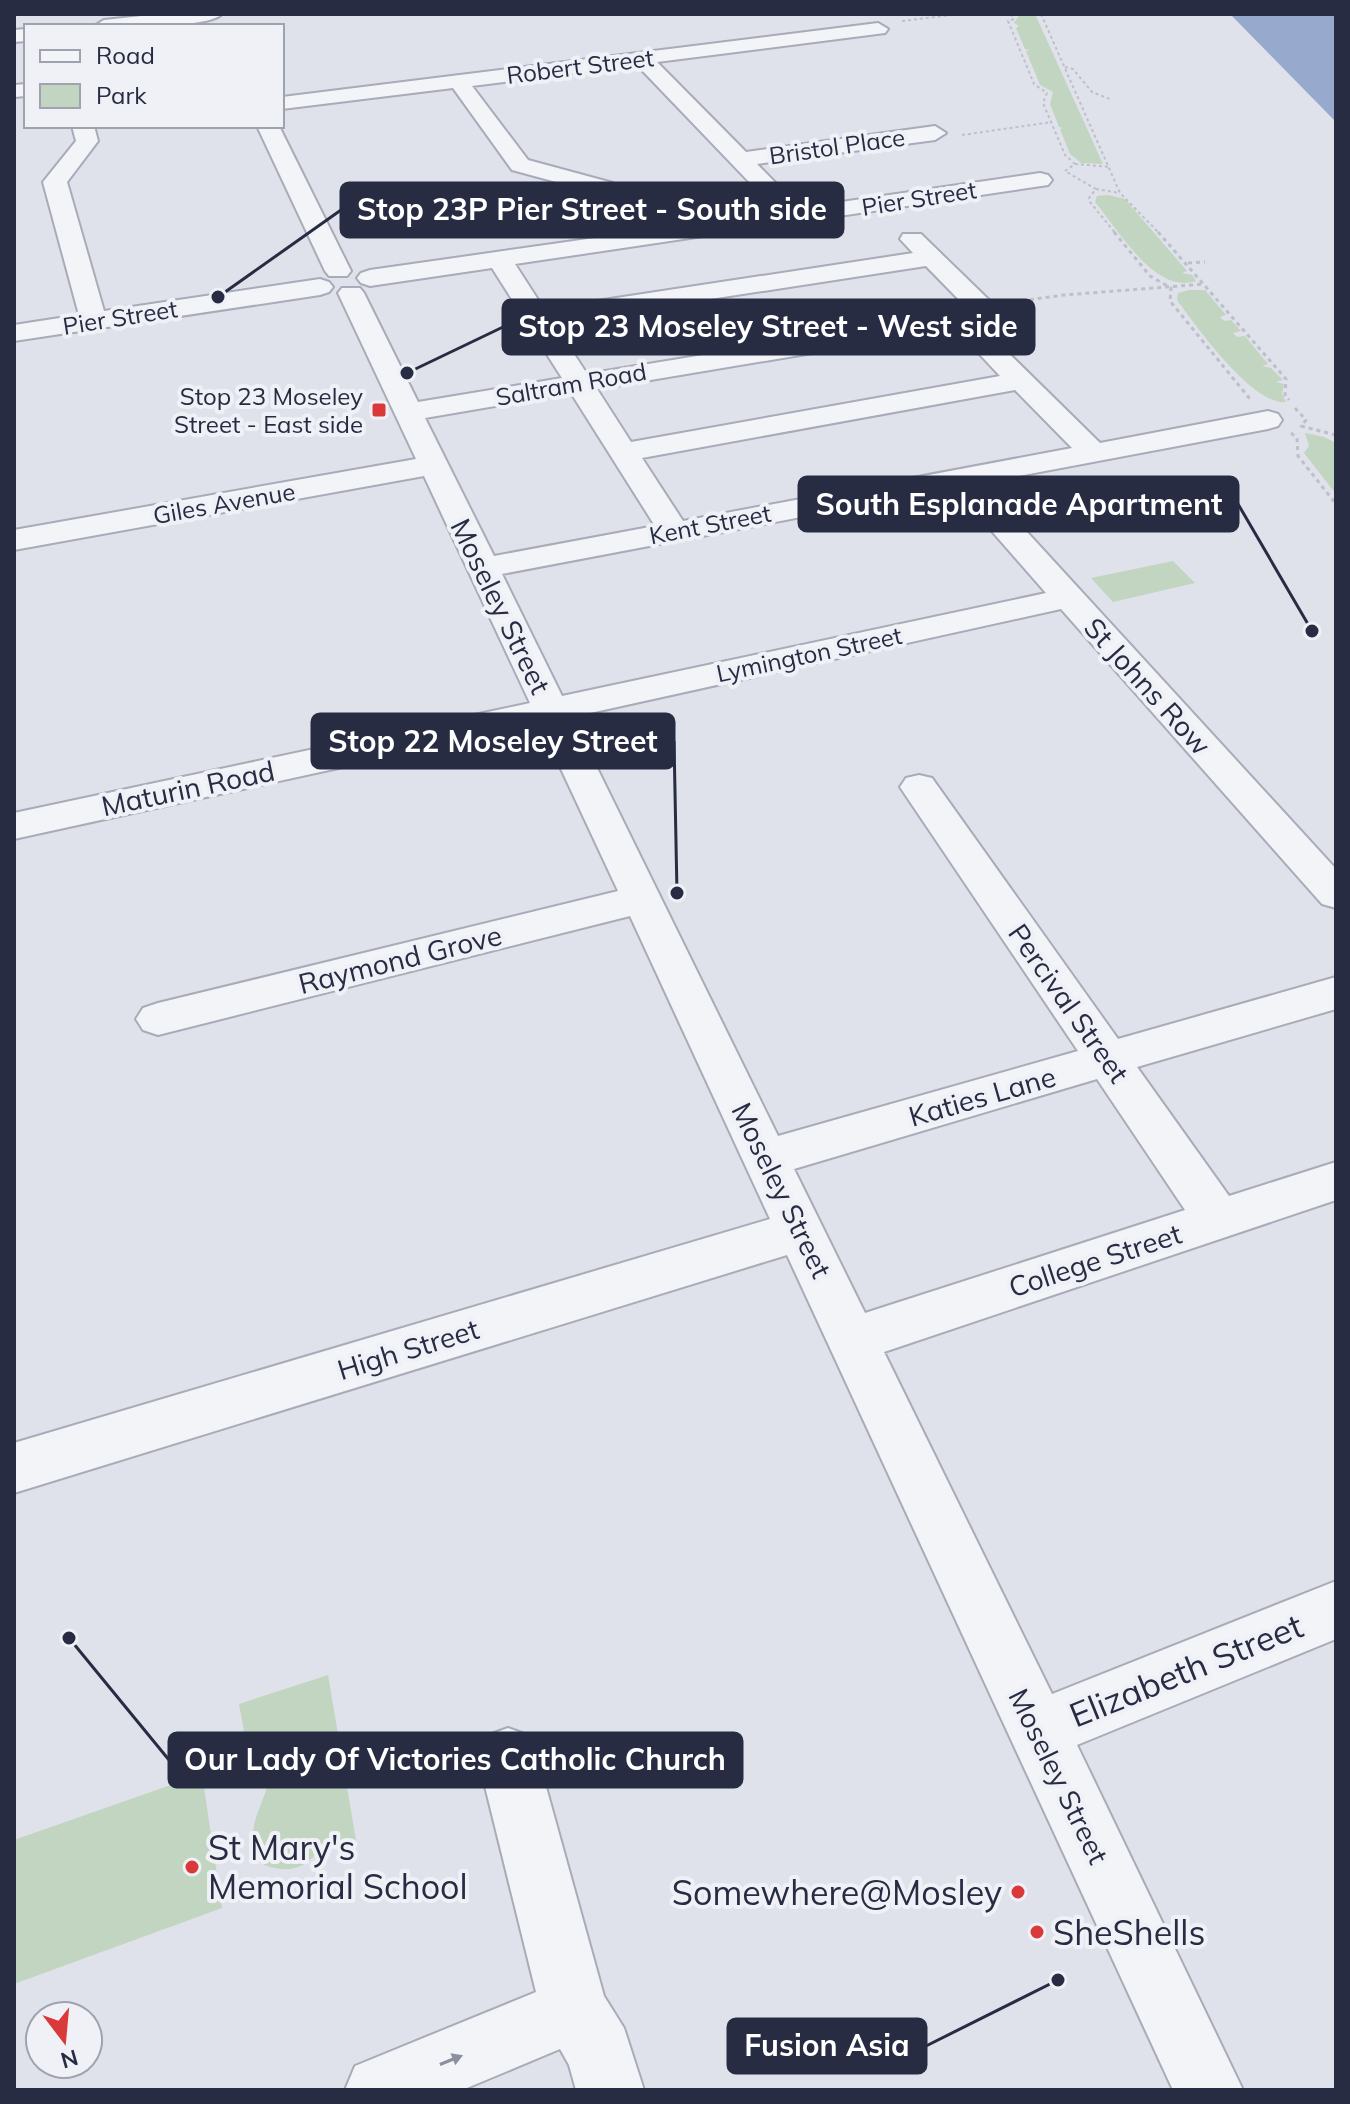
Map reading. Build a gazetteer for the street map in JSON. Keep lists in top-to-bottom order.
{
  "streets": {
    "street": [
      "Robert Street",
      "Bristol Place",
      "Pier Street",
      "Saltram Road",
      "Giles Avenue",
      "Kent Street",
      "Moseley Street",
      "Lymington Street",
      "St Johns Row",
      "Maturin Road",
      "Raymond Grove",
      "Percival Street",
      "Katies Lane",
      "College Street",
      "High Street",
      "Elizabeth Street"
    ]
  },
  "crossings": [
    ["Pier Street", "Moseley Street"],
    ["Saltram Road", "Moseley Street"],
    ["Giles Avenue", "Moseley Street"],
    ["Kent Street", "Moseley Street"],
    ["Kent Street", "St Johns Row"],
    ["Moseley Street", "Lymington Street"],
    ["Moseley Street", "Maturin Road"],
    ["Moseley Street", "Raymond Grove"],
    ["Moseley Street", "Katies Lane"],
    ["Moseley Street", "College Street"],
    ["Moseley Street", "High Street"],
    ["Moseley Street", "Elizabeth Street"],
    ["Lymington Street", "St Johns Row"],
    ["Lymington Street", "Maturin Road"],
    ["Percival Street", "Katies Lane"],
    ["Percival Street", "College Street"]
  ],
  "places": {
    "other": [
      "Stop 23P Pier Street - South side",
      "Stop 23 Moseley Street - West side",
      "South Esplanade Apartment",
      "Stop 22 Moseley Street",
      "Our Lady Of Victories Catholic Church",
      "St Mary's Memorial School",
      "Somewhere@Mosley",
      "SheShells",
      "Fusion Asia"
    ],
    "transit": ["Stop 23 Moseley Street - East side"]
  },
  "legend": ["Road", "Park"],
  "north": "bottom"
}
